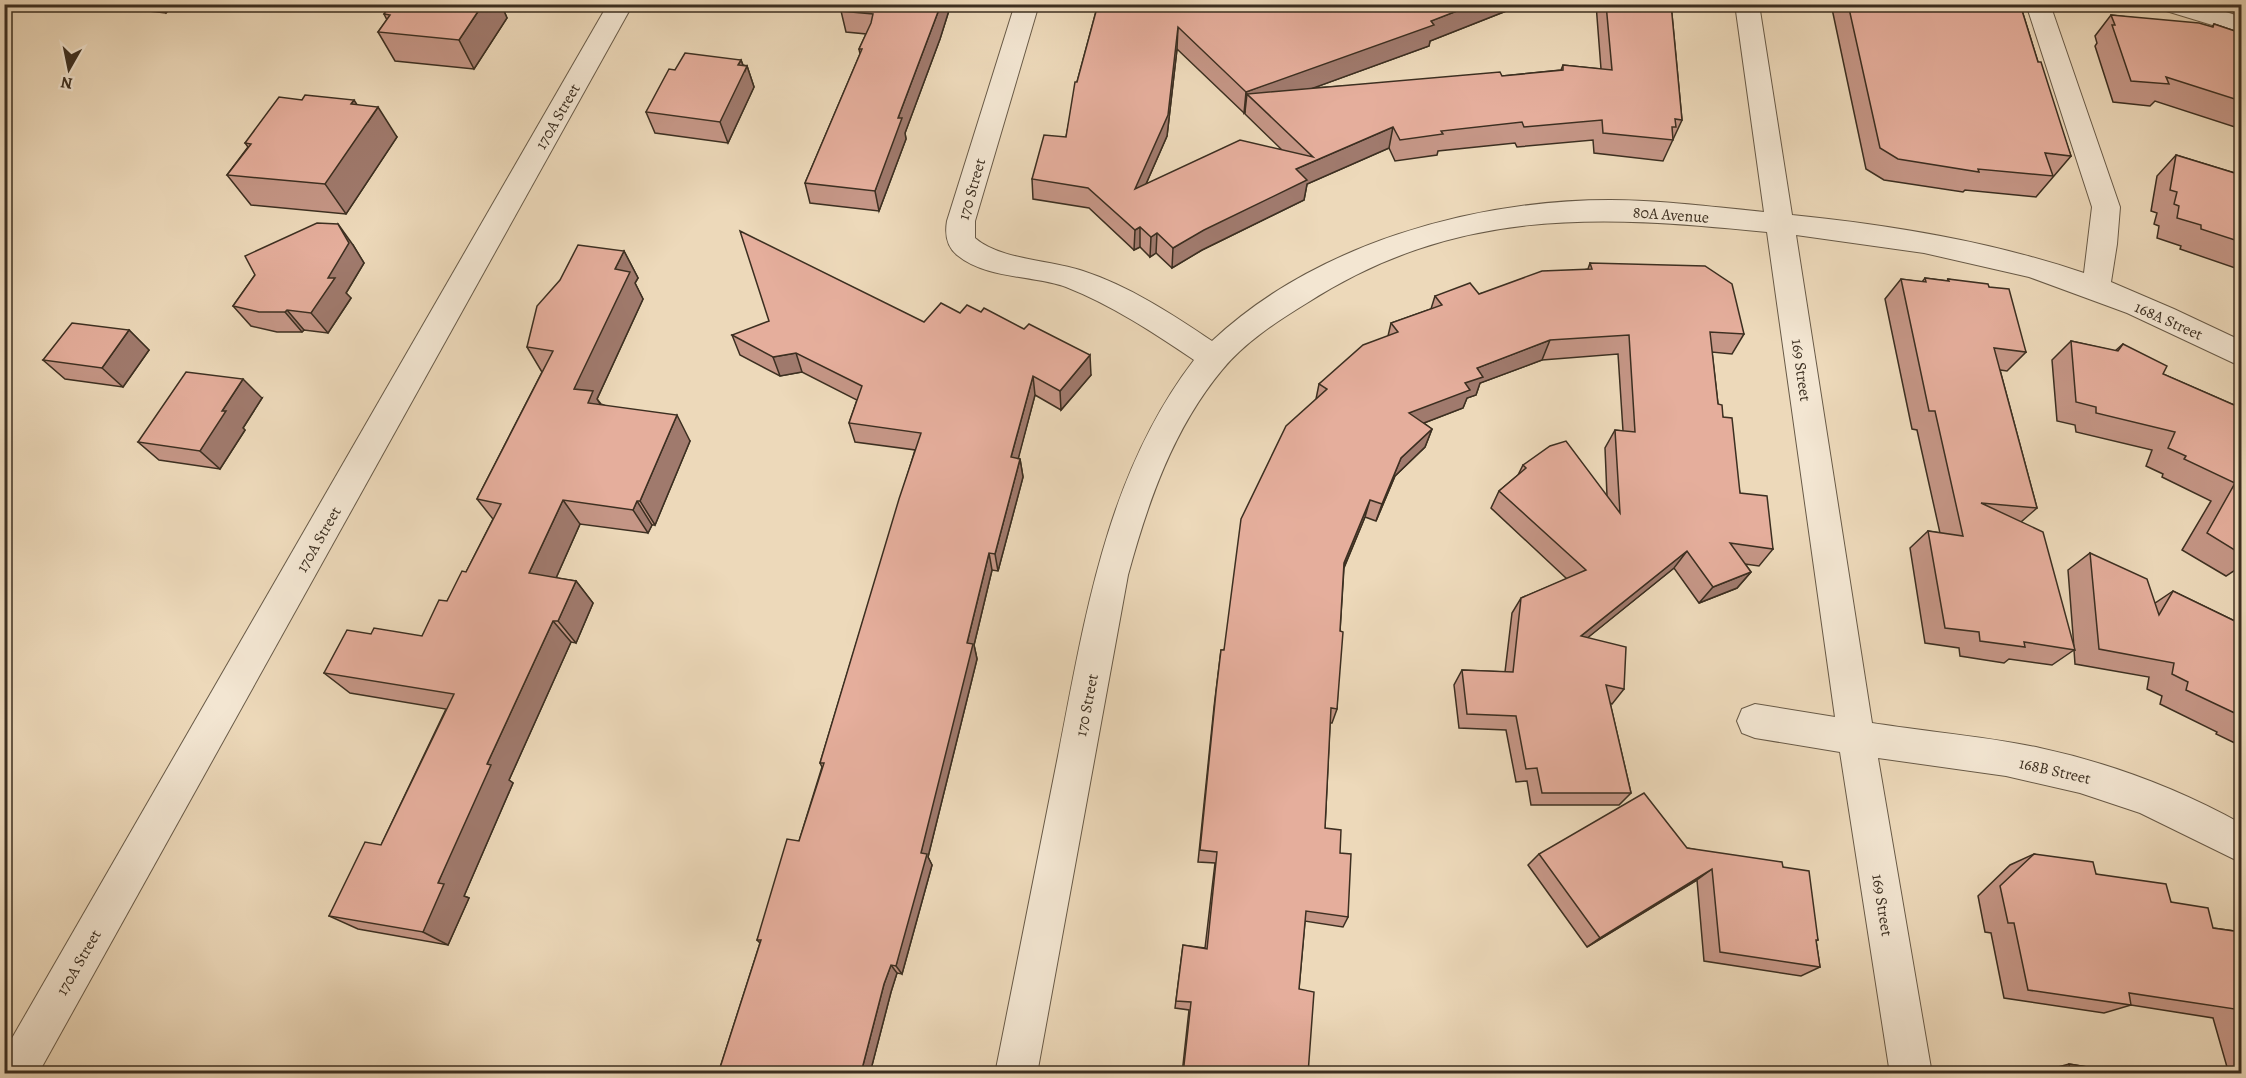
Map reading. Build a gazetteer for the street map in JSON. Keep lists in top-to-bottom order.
{
  "streets": {
    "street": [
      "170A Street",
      "170 Street",
      "80A Avenue",
      "168A Street",
      "169 Street",
      "168B Street"
    ]
  },
  "crossings": [
    ["170 Street", "80A Avenue"],
    ["80A Avenue", "168A Street"],
    ["80A Avenue", "169 Street"],
    ["169 Street", "168B Street"]
  ],
  "north": "bottom"
}
